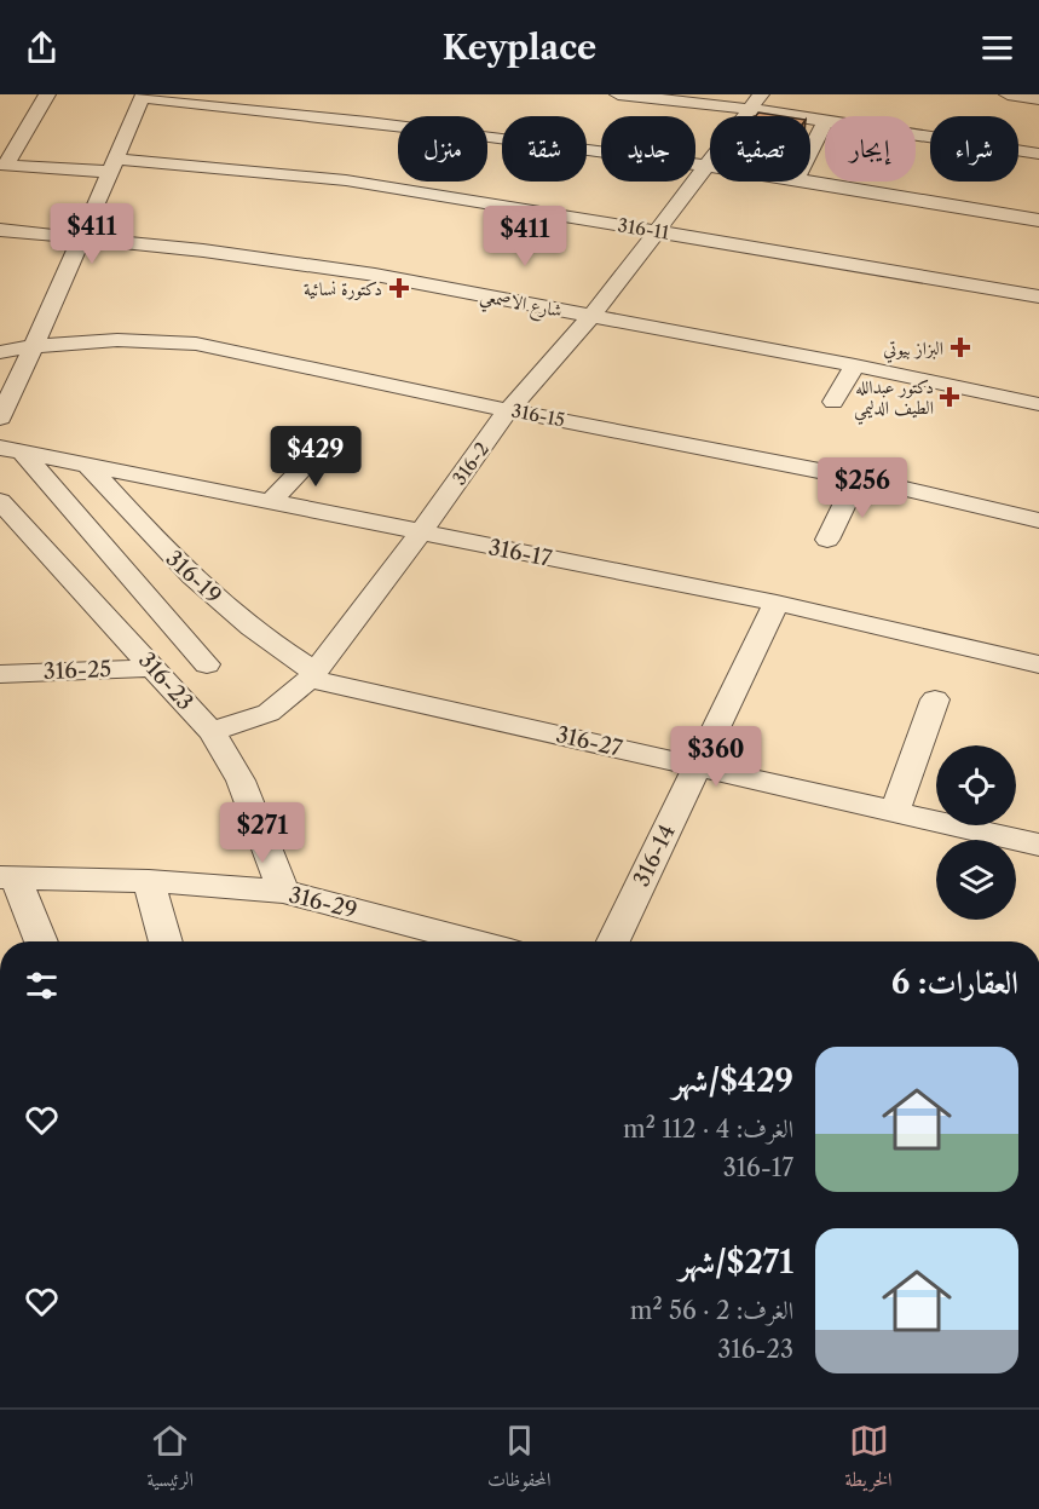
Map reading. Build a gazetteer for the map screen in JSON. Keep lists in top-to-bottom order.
{
  "streets": {
    "street": [
      "316-11",
      "شارع الاصمعي",
      "316-15",
      "316-2",
      "316-17",
      "316-19",
      "316-25",
      "316-23",
      "316-27",
      "316-14",
      "316-29"
    ]
  },
  "crossings": [
    ["316-11", "316-2"],
    ["شارع الاصمعي", "316-2"],
    ["316-15", "316-2"],
    ["316-2", "316-17"],
    ["316-2", "316-19"],
    ["316-2", "316-23"],
    ["316-2", "316-27"],
    ["316-17", "316-19"],
    ["316-17", "316-14"],
    ["316-19", "316-27"],
    ["316-25", "316-23"],
    ["316-23", "316-29"],
    ["316-27", "316-14"]
  ],
  "places": {
    "health": ["دكتورة نسائية", "البزاز بيوتي", "دكتور عبدالله الطيف الدليمي"]
  },
  "page": {
    "header": "Keyplace",
    "chip": [
      "شراء",
      "إيجار",
      "تصفية",
      "جديد",
      "شقة",
      "منزل"
    ],
    "price": [
      "$411",
      "$411",
      "$429",
      "$256",
      "$360",
      "$271"
    ],
    "heading": "العقارات: 6",
    "list": [
      {
        "name": "$429/شهر",
        "note": "الغرف: 4 · 112 m² · 316-17"
      },
      {
        "name": "$271/شهر",
        "note": "الغرف: 2 · 56 m² · 316-23"
      }
    ],
    "tabs": ["الخريطة", "المحفوظات", "الرئيسية"]
  }
}
